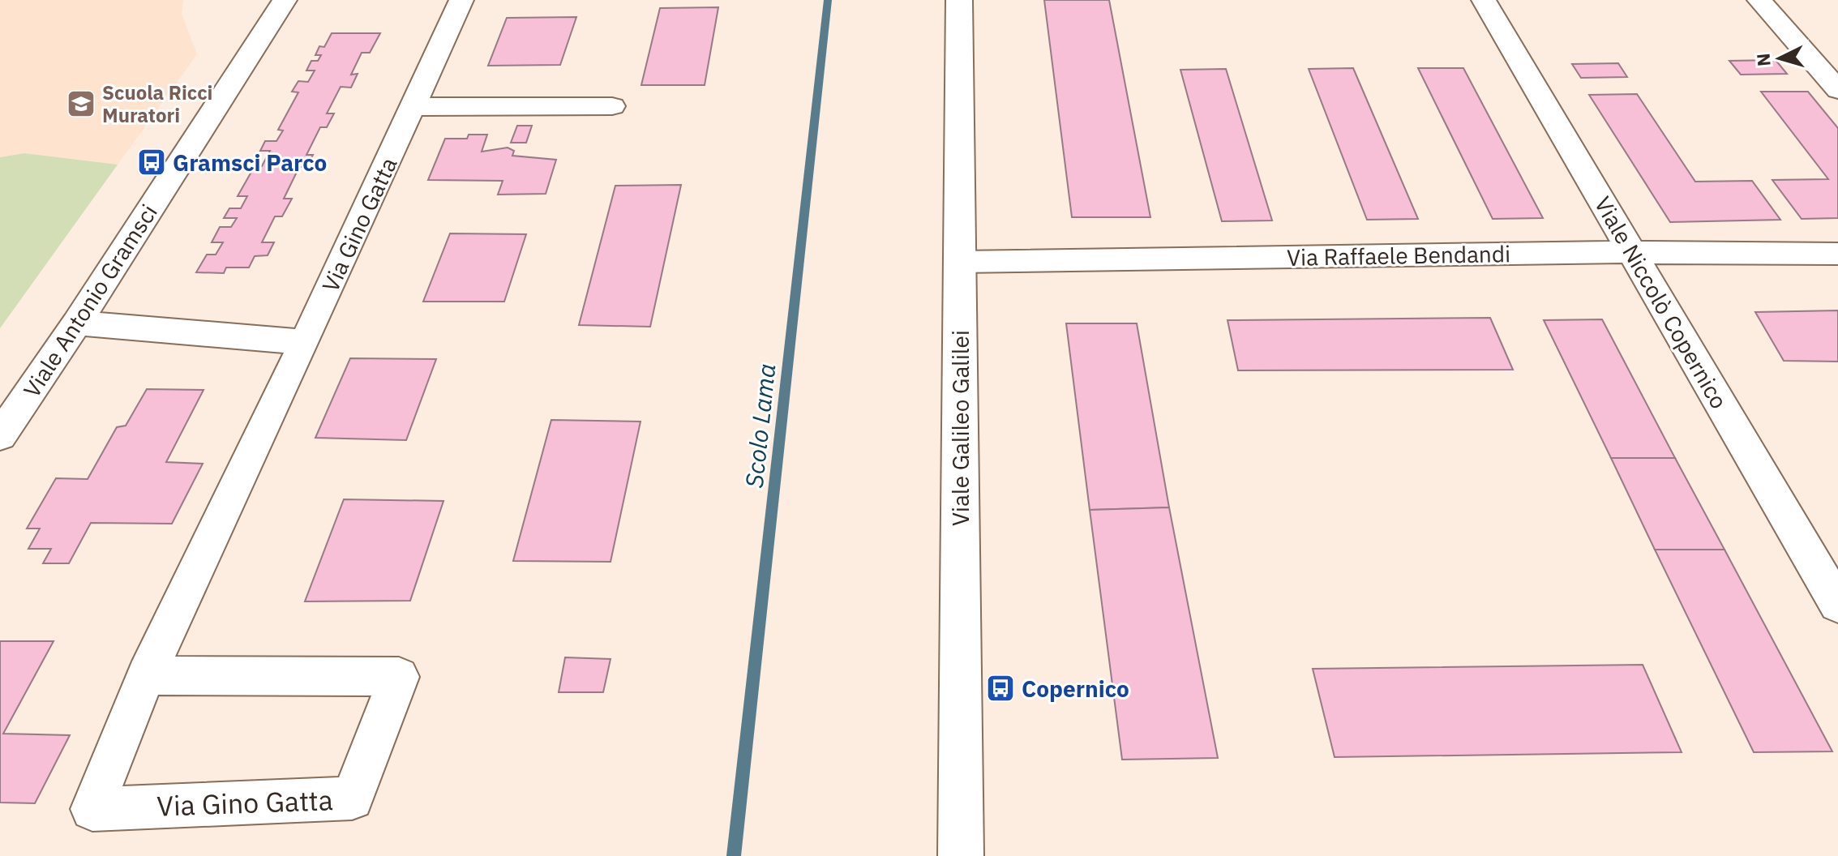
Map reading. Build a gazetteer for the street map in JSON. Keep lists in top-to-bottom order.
{
  "streets": {
    "street": [
      "Via Gino Gatta",
      "Via Raffaele Bendandi",
      "Viale Antonio Gramsci",
      "Viale Niccolò Copernico",
      "Viale Galileo Galilei"
    ]
  },
  "crossings": [
    ["Via Raffaele Bendandi", "Viale Niccolò Copernico"],
    ["Via Raffaele Bendandi", "Viale Galileo Galilei"]
  ],
  "water": ["Scolo Lama"],
  "places": {
    "school or university": ["Scuola Ricci Muratori"],
    "bus stop": ["Gramsci Parco", "Copernico"]
  },
  "north": "left"
}
